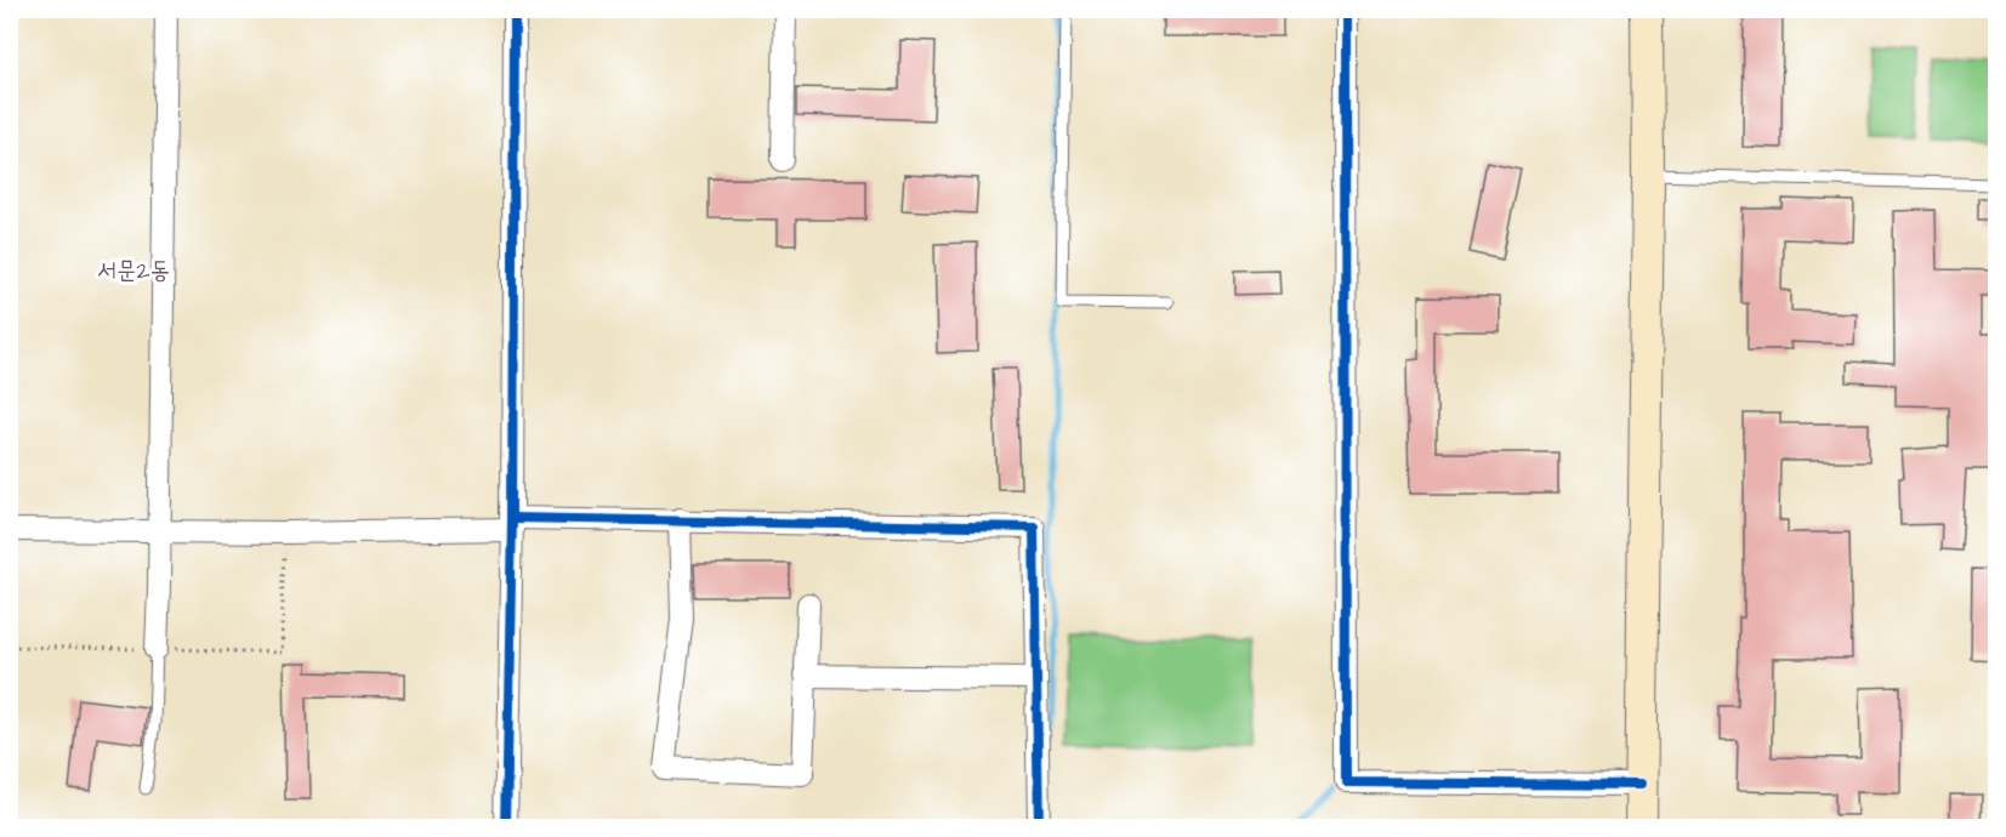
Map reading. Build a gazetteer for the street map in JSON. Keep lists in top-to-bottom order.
{
  "districts": ["서문2동"]
}
